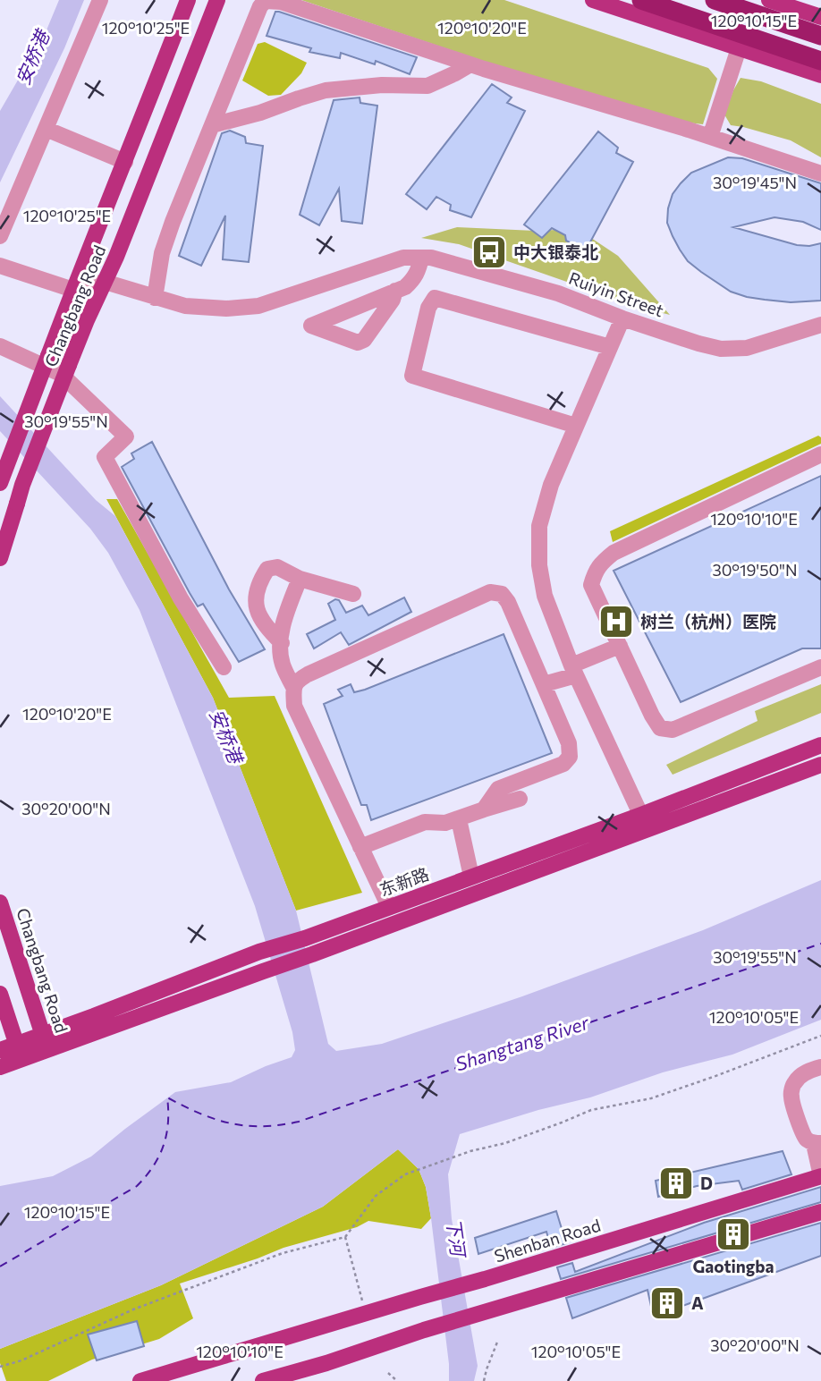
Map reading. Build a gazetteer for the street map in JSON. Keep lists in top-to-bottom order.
{
  "streets": {
    "main road": ["Changbang Road", "东新路", "Shenban Road"],
    "street": ["Ruiyin Street"]
  },
  "crossings": [
    ["Ruiyin Street", "Changbang Road"],
    ["Changbang Road", "东新路"]
  ],
  "water": ["安桥港", "Shangtang River", "下河"],
  "places": {
    "bus stop": ["中大银泰北"],
    "hospital": ["树兰（杭州）医院"],
    "building": ["D", "Gaotingba", "A"]
  },
  "coordinates": [
    "120°10'15\"E",
    "120°10'25\"E",
    "120°10'20\"E",
    "30°19'45\"N",
    "30°19'55\"N",
    "120°10'10\"E",
    "30°19'50\"N",
    "30°20'00\"N",
    "120°10'05\"E"
  ]
}
